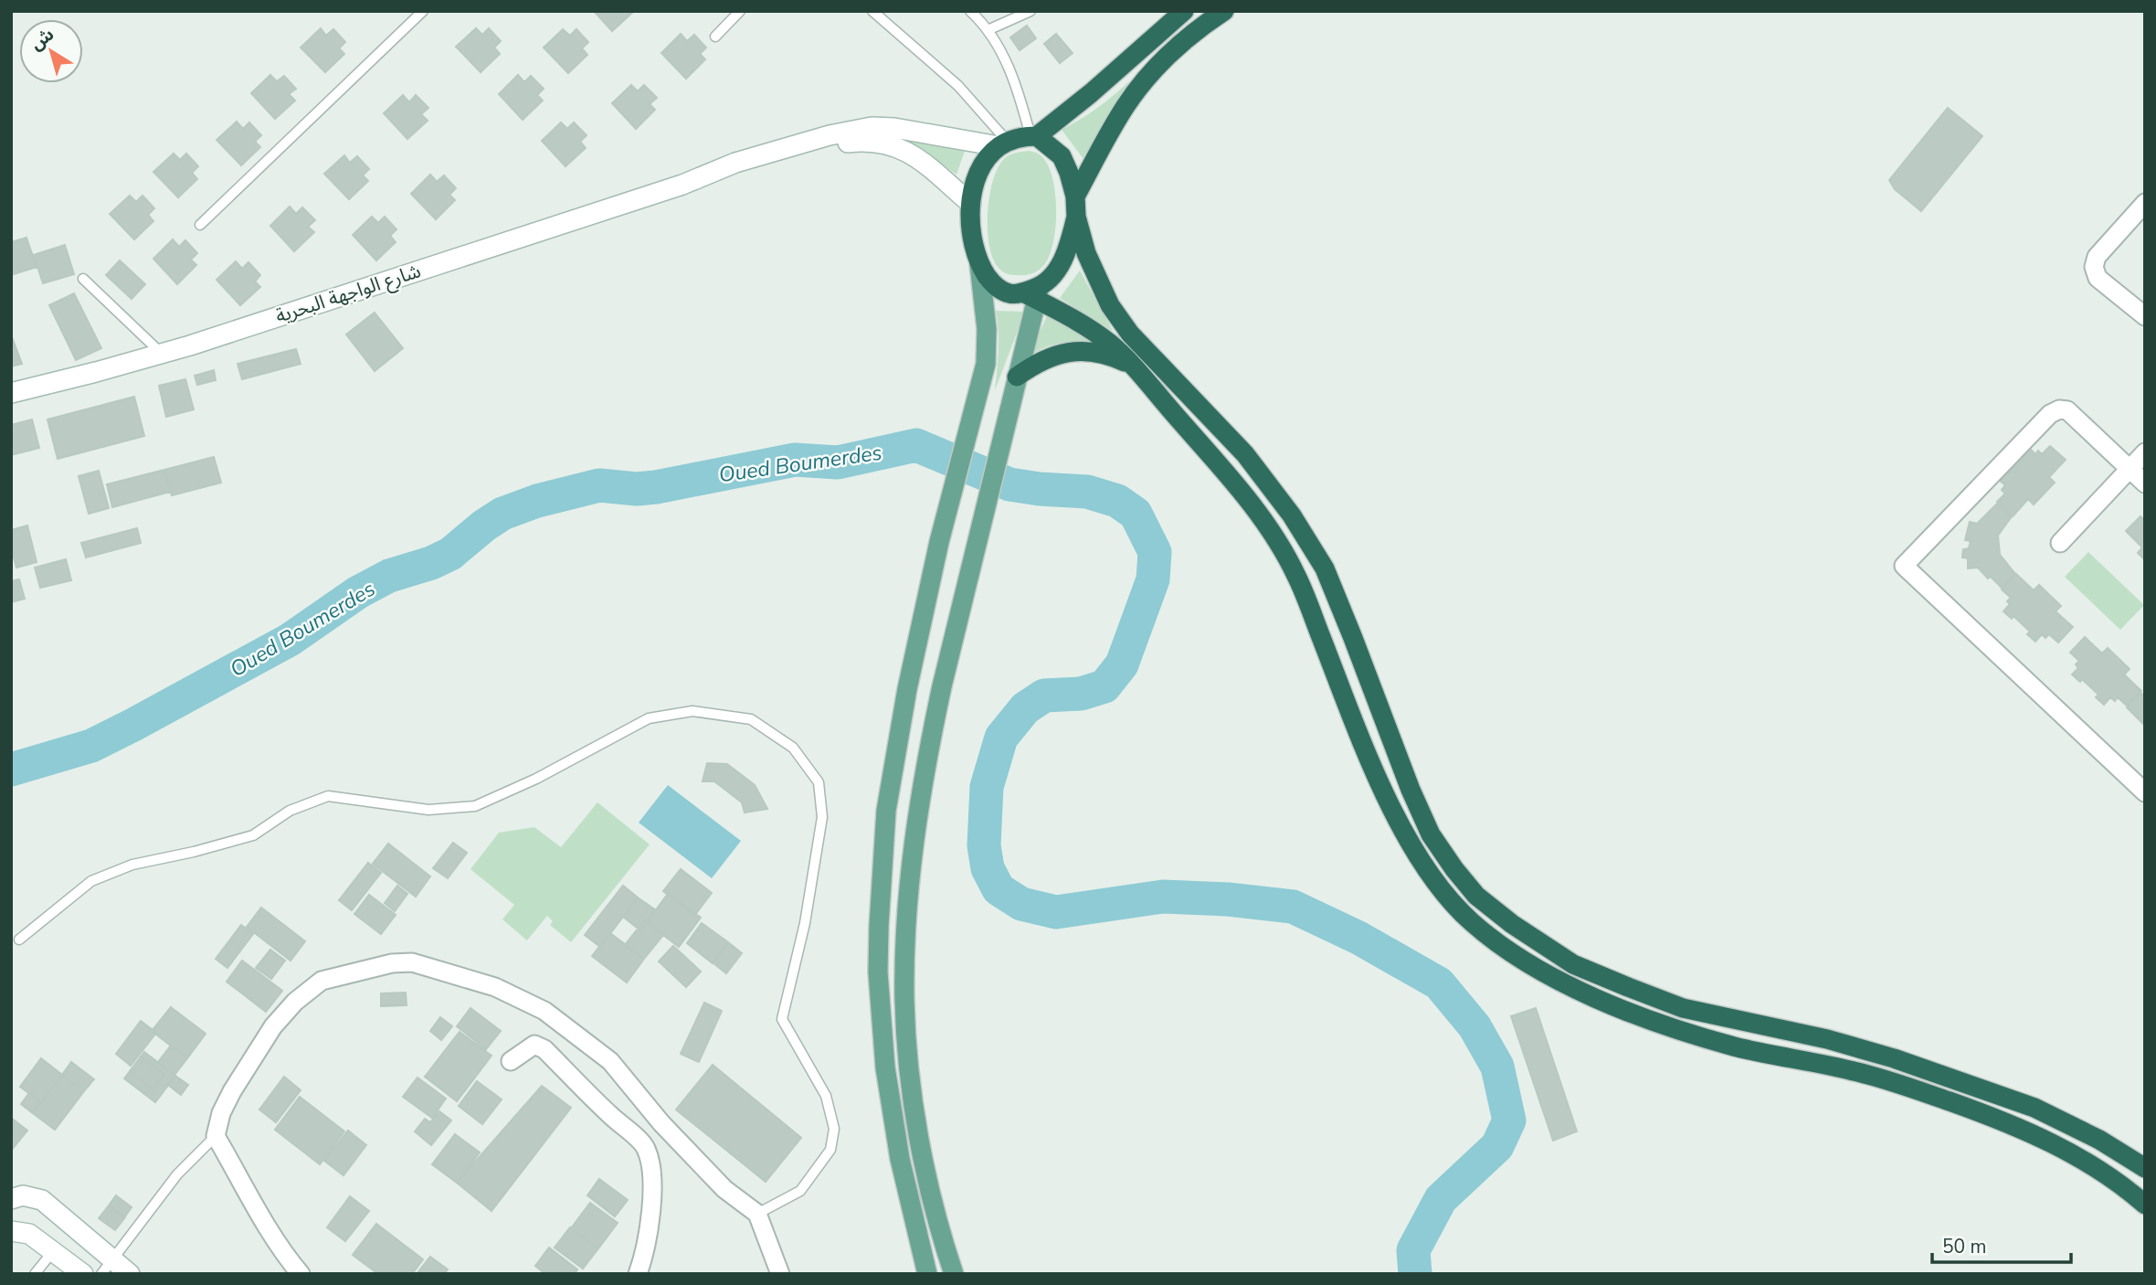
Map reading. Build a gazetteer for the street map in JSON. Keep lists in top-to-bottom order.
{
  "streets": {
    "main road": ["شارع الواجهة البحرية"]
  },
  "water": ["Oued Boumerdes"],
  "scale_bar": "50 m",
  "north": "top left"
}
